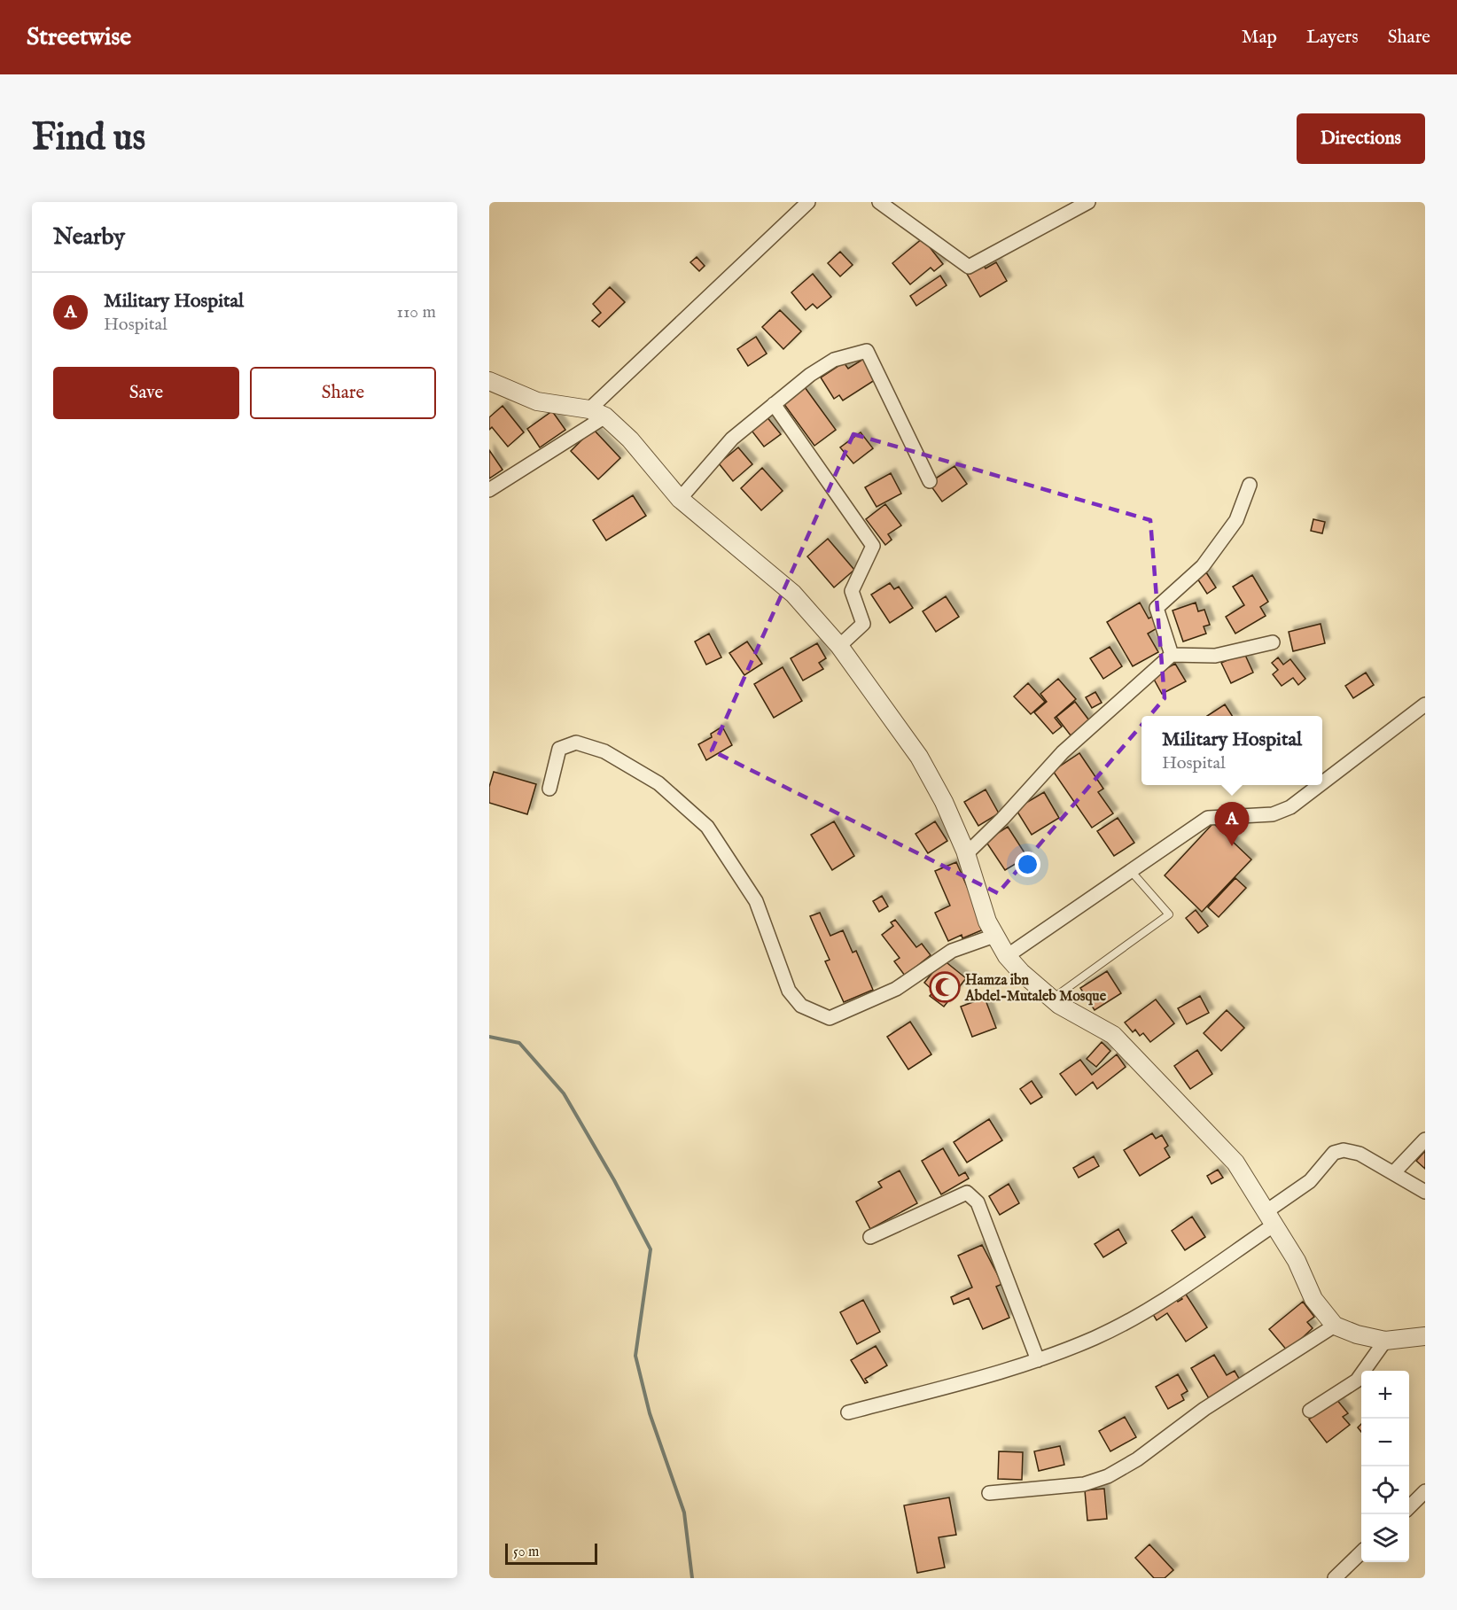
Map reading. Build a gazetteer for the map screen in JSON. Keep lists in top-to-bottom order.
{
  "places": {
    "mosque": ["Hamza ibn Abdel-Mutaleb Mosque"]
  },
  "scale_bar": "50 m",
  "page": {
    "header": "Streetwise",
    "nav": ["Map", "Layers", "Share"],
    "buttons": [
      "Directions",
      ["Save", "Share"]
    ],
    "title": "Find us",
    "heading": "Nearby",
    "list": [
      {
        "mark": "A",
        "name": "Military Hospital",
        "note": "Hospital",
        "value": "110 m"
      }
    ],
    "popup": ["Military Hospital", "Hospital"],
    "pins": "A",
    "map_buttons": ["+", "−"],
    "scale": "50 m"
  }
}
